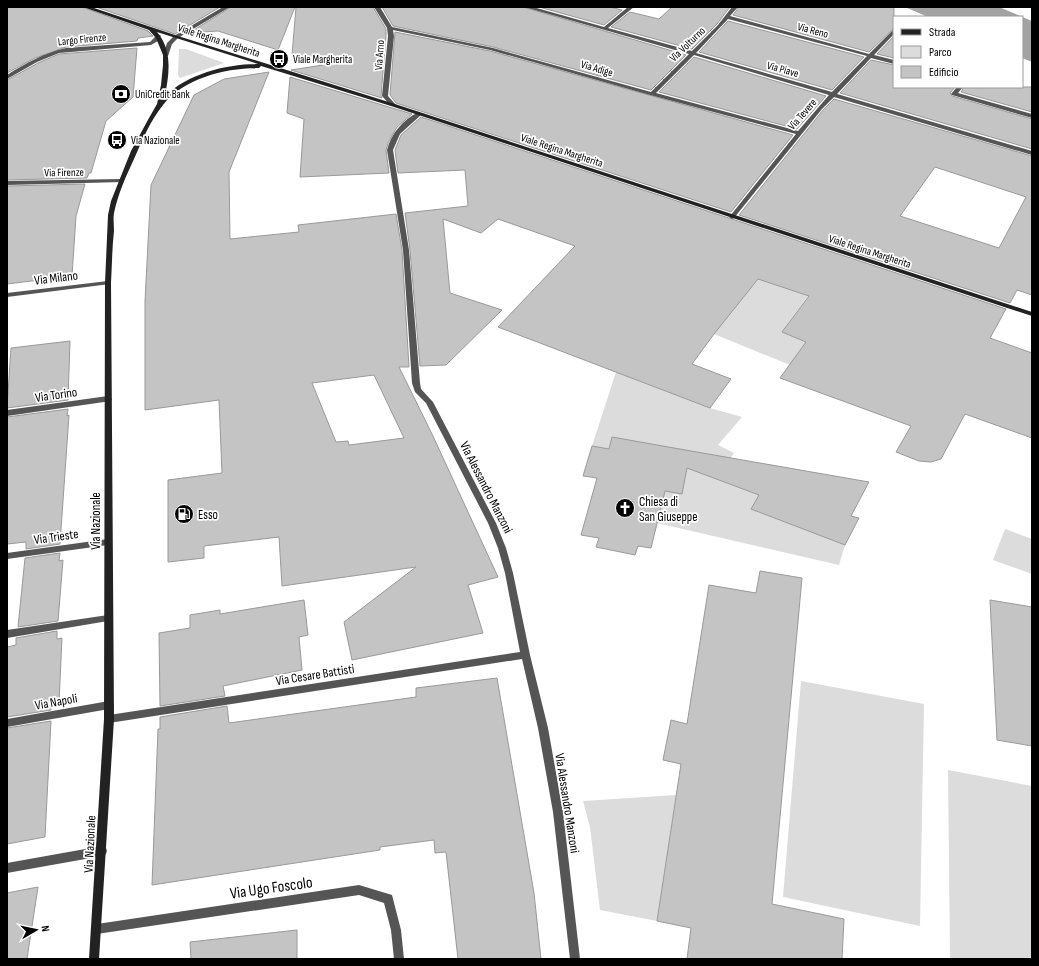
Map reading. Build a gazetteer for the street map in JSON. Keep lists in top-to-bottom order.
{
  "streets": {
    "street": [
      "Via Reno",
      "Largo Firenze",
      "Viale Regina Margherita",
      "Via Volturno",
      "Via Arno",
      "Via Adige",
      "Via Piave",
      "Via Tevere",
      "Via Firenze",
      "Via Milano",
      "Via Torino",
      "Via Alessandro Manzoni",
      "Via Nazionale",
      "Via Trieste",
      "Via Cesare Battisti",
      "Via Napoli",
      "Via Ugo Foscolo"
    ]
  },
  "crossings": [
    ["Via Reno", "Via Volturno"],
    ["Via Reno", "Via Tevere"],
    ["Viale Regina Margherita", "Via Arno"],
    ["Viale Regina Margherita", "Via Tevere"],
    ["Viale Regina Margherita", "Via Alessandro Manzoni"],
    ["Viale Regina Margherita", "Via Nazionale"],
    ["Via Volturno", "Via Adige"],
    ["Via Volturno", "Via Piave"],
    ["Via Arno", "Via Adige"],
    ["Via Adige", "Via Tevere"],
    ["Via Piave", "Via Tevere"],
    ["Via Firenze", "Via Nazionale"],
    ["Via Milano", "Via Nazionale"],
    ["Via Torino", "Via Nazionale"],
    ["Via Alessandro Manzoni", "Via Cesare Battisti"],
    ["Via Nazionale", "Via Trieste"],
    ["Via Nazionale", "Via Cesare Battisti"],
    ["Via Nazionale", "Via Napoli"],
    ["Via Nazionale", "Via Ugo Foscolo"]
  ],
  "places": {
    "bus stop": ["Viale Margherita", "Via Nazionale"],
    "bank": ["UniCredit Bank"],
    "church": ["Chiesa di San Giuseppe"],
    "fuel station": ["Esso"]
  },
  "legend": ["Strada", "Parco", "Edificio"],
  "north": "right"
}
